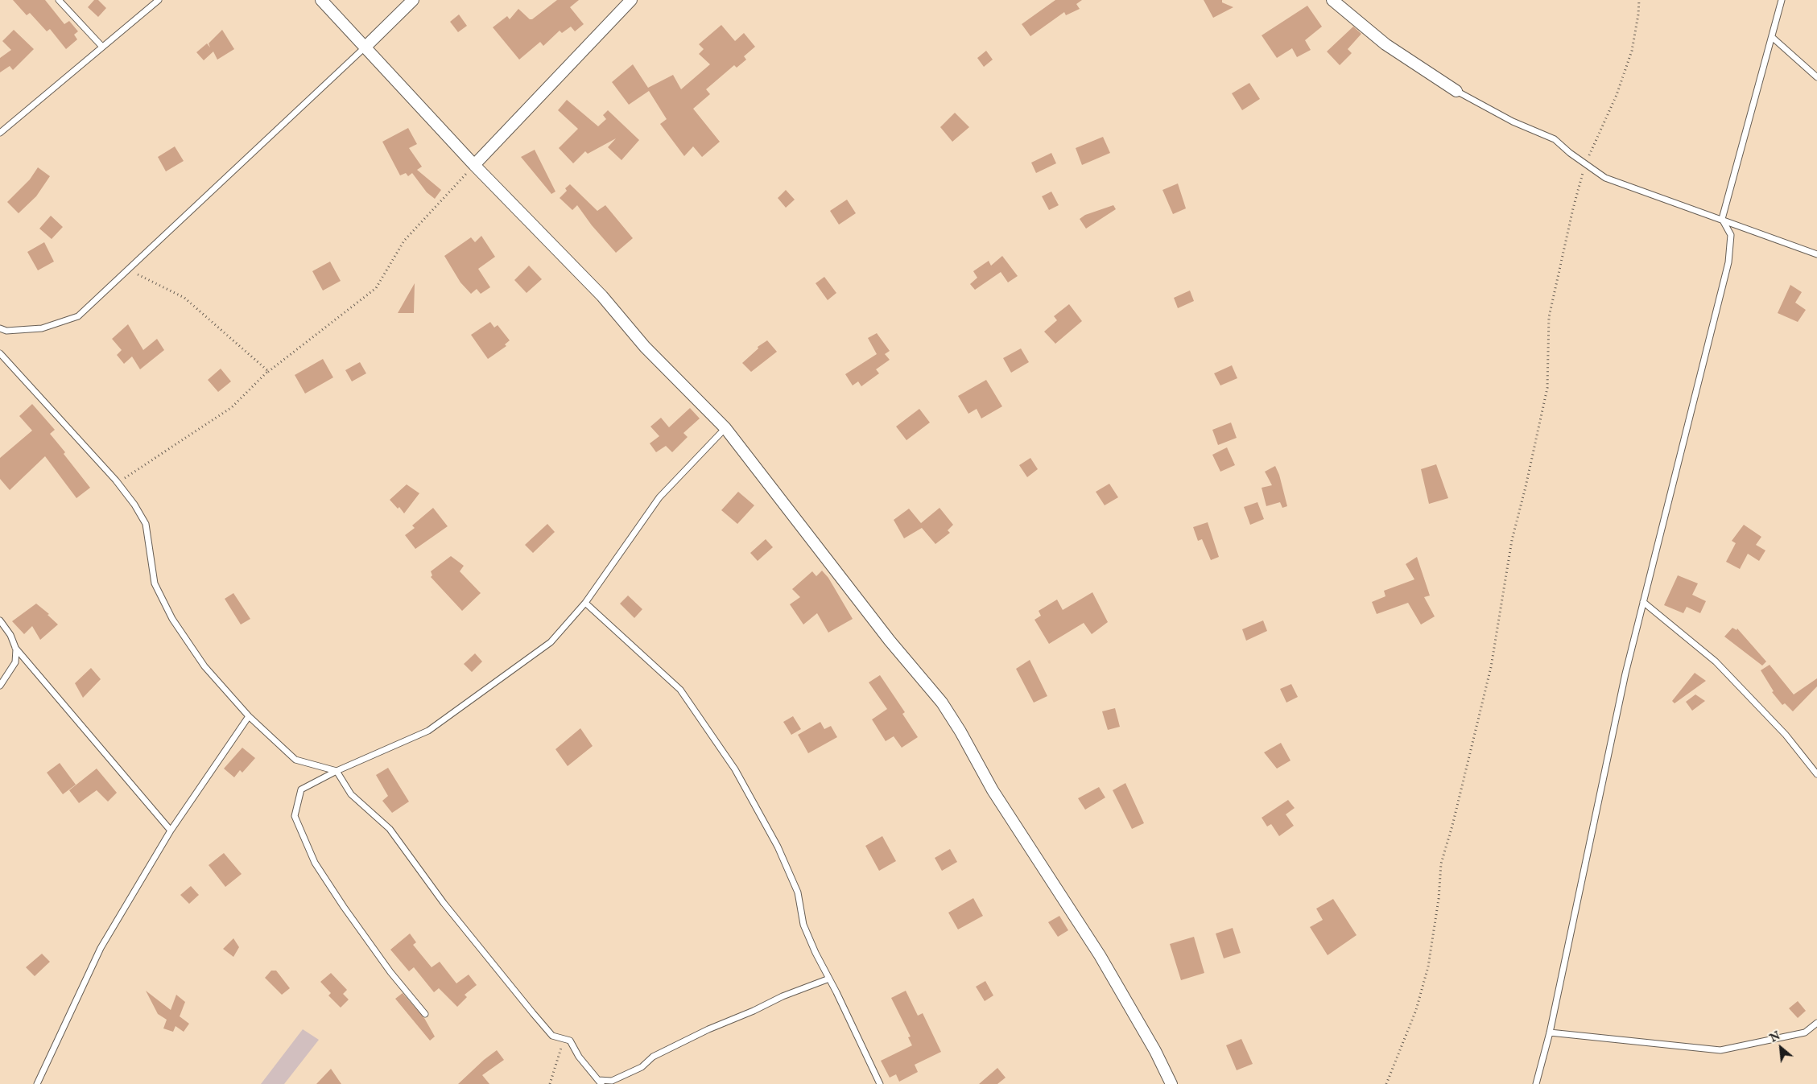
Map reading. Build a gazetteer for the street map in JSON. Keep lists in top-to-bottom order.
{
  "north": "top left"
}
